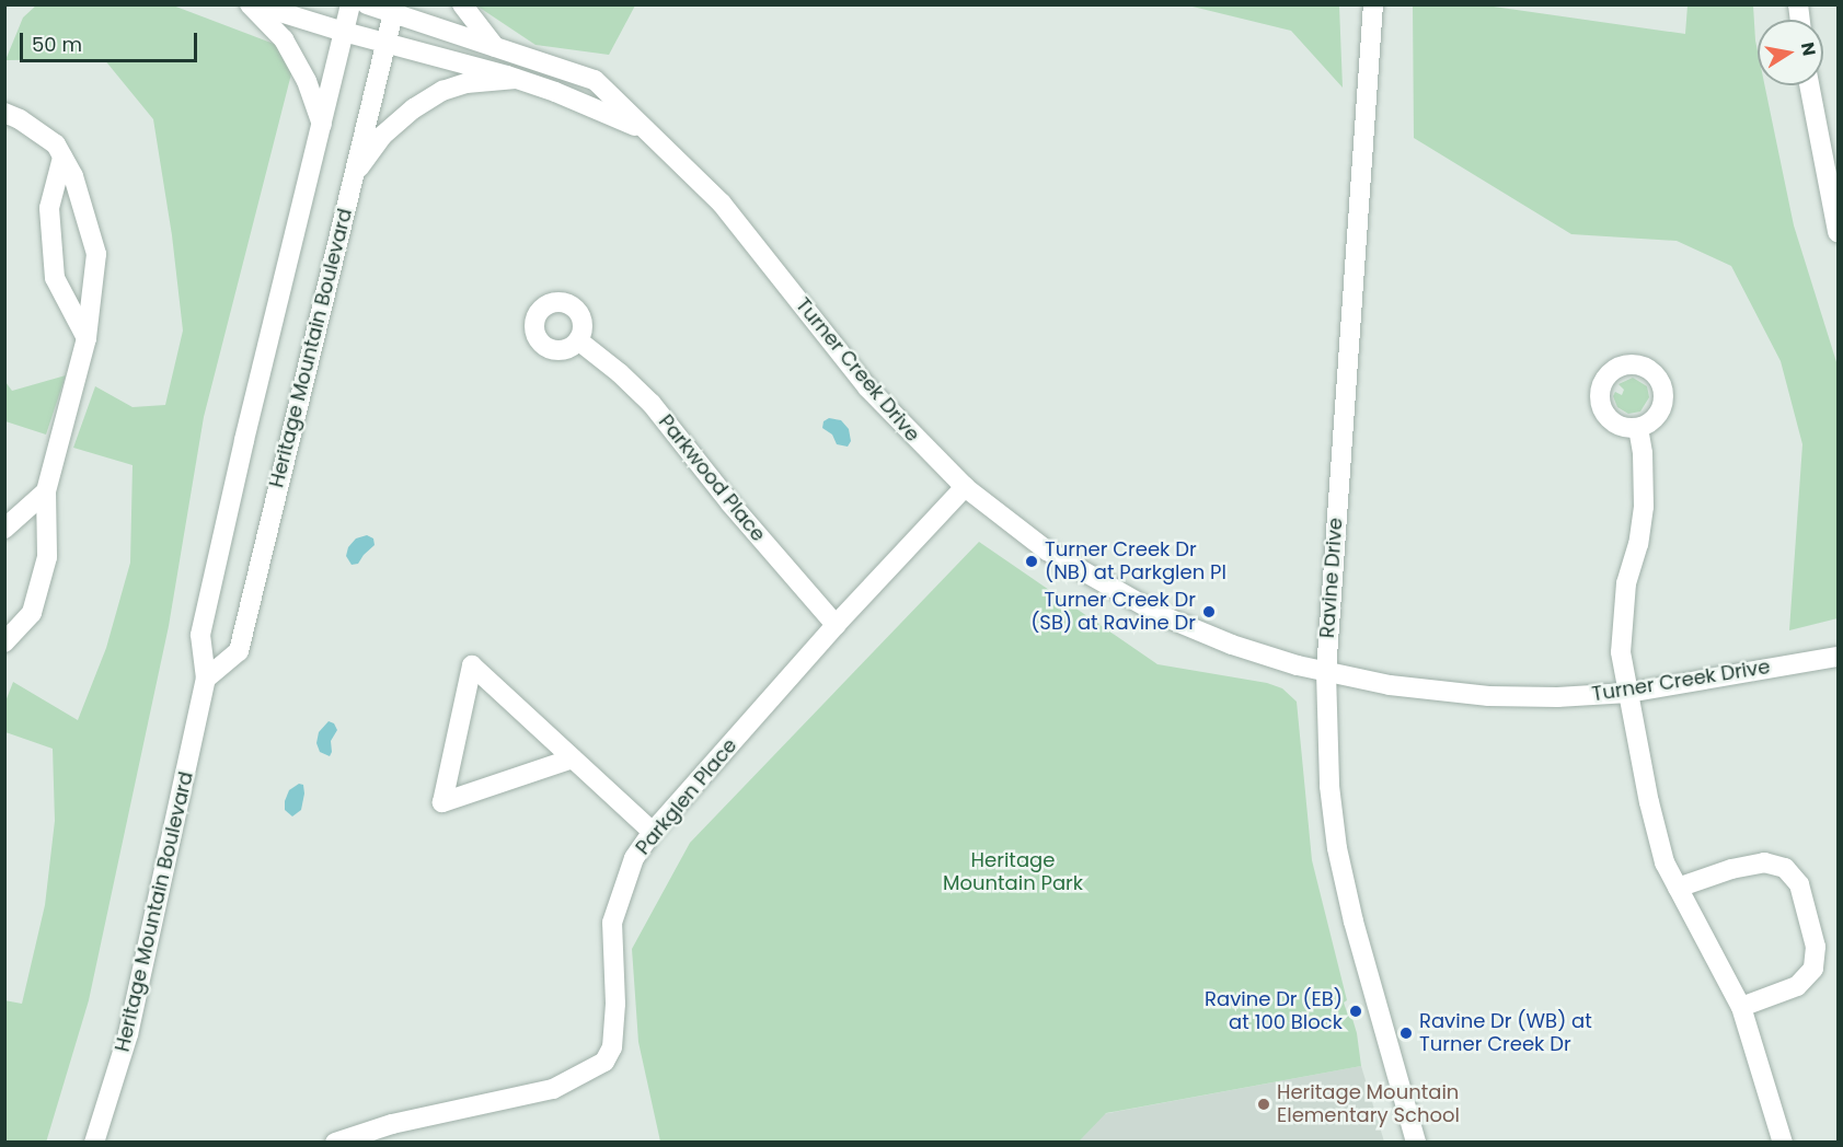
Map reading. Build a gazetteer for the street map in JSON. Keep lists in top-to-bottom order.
{
  "streets": {
    "street": [
      "Heritage Mountain Boulevard",
      "Turner Creek Drive",
      "Parkwood Place",
      "Ravine Drive",
      "Parkglen Place"
    ]
  },
  "crossings": [
    ["Heritage Mountain Boulevard", "Turner Creek Drive"],
    ["Turner Creek Drive", "Ravine Drive"],
    ["Turner Creek Drive", "Parkglen Place"],
    ["Parkwood Place", "Parkglen Place"]
  ],
  "parks": ["Heritage Mountain Park"],
  "places": [
    "Turner Creek Dr (NB) at Parkglen Pl",
    "Turner Creek Dr (SB) at Ravine Dr",
    "Ravine Dr (EB) at 100 Block",
    "Ravine Dr (WB) at Turner Creek Dr",
    "Heritage Mountain Elementary School"
  ],
  "scale_bar": "50 m",
  "north": "right"
}
